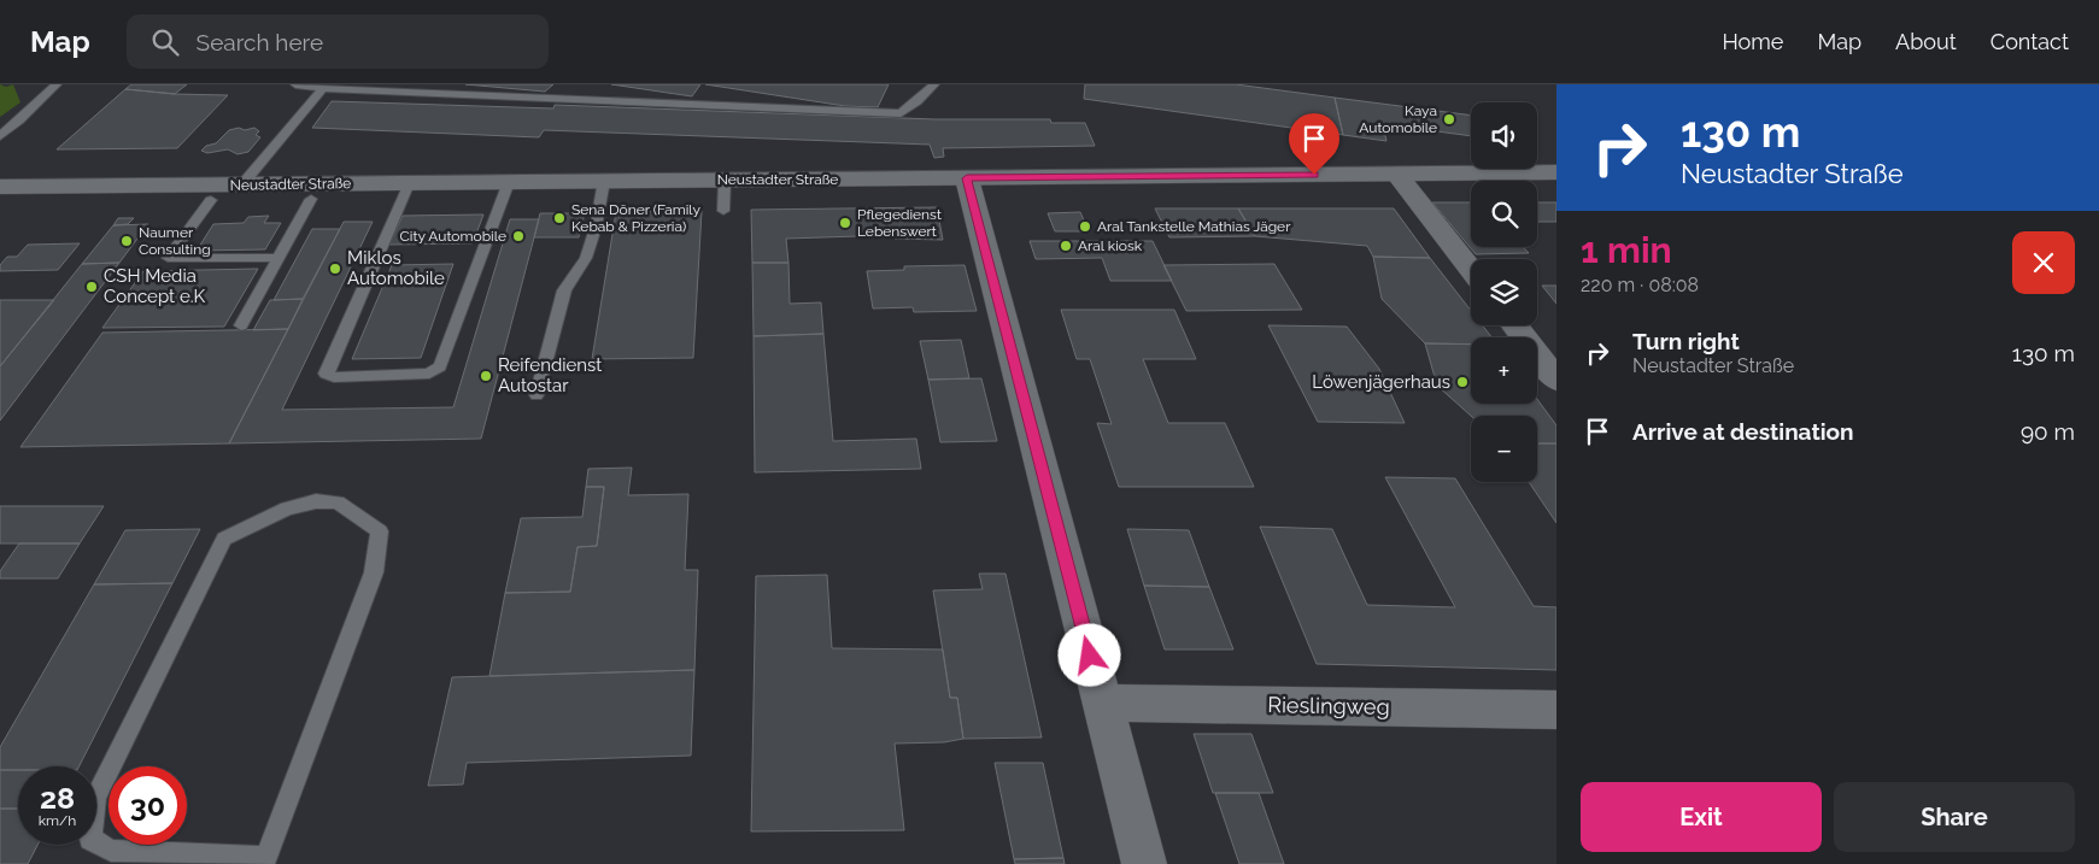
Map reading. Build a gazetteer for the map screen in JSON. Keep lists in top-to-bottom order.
{
  "streets": {
    "main road": ["Neustadter Straße", "Rieslingweg"]
  },
  "places": [
    "Kaya Automobile",
    "Sena Döner (Family Kebab & Pizzeria)",
    "Pflegedienst Lebenswert",
    "Aral Tankstelle Mathias Jäger",
    "City Automobile",
    "Naumer Consulting",
    "Aral kiosk",
    "Miklos Automobile",
    "CSH Media Concept e.K",
    "Reifendienst Autostar",
    "Löwenjägerhaus"
  ],
  "page": {
    "header": "Map",
    "search": "Search here",
    "nav": [
      "Home",
      "Map",
      "About",
      "Contact"
    ],
    "turn": ["130 m", "Neustadter Straße"],
    "map_buttons": ["+", "−"],
    "heading": ["1 min", "220 m · 08:08"],
    "list": [
      {
        "name": "Turn right",
        "note": "Neustadter Straße",
        "value": "130 m"
      },
      {
        "name": "Arrive at destination",
        "value": "90 m"
      }
    ],
    "speed": "28 km/h",
    "limit": "30",
    "buttons": ["Exit", "Share"]
  }
}
